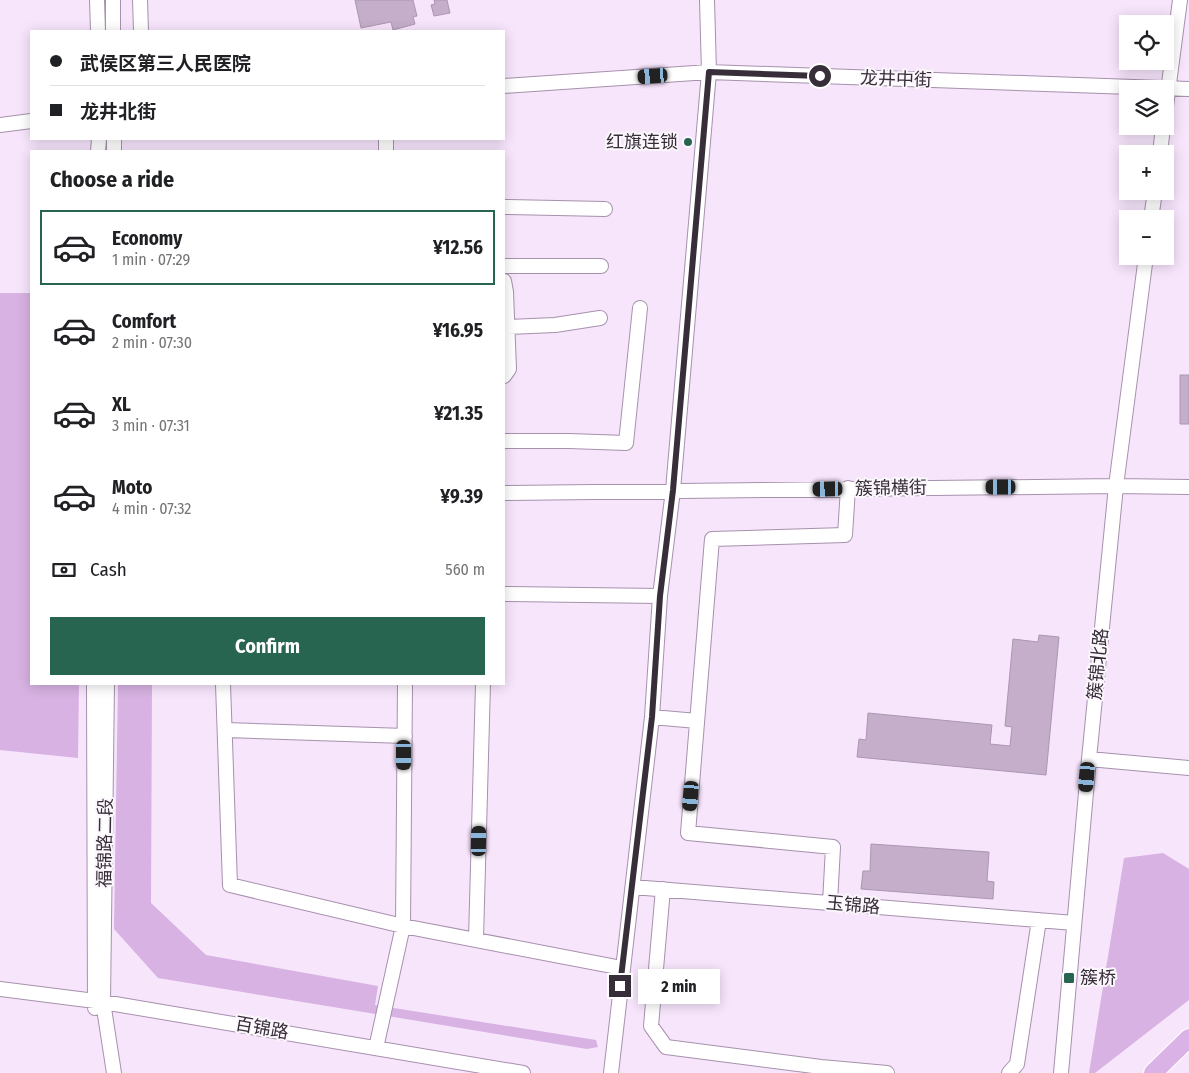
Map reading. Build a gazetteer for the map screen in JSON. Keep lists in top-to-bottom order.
{
  "streets": {
    "street": [
      "龙井中街",
      "簇锦横街",
      "簇锦北路",
      "福锦路二段",
      "玉锦路",
      "百锦路"
    ]
  },
  "crossings": [
    ["簇锦横街", "簇锦北路"],
    ["簇锦北路", "玉锦路"],
    ["福锦路二段", "百锦路"]
  ],
  "places": {
    "other": ["红旗连锁"],
    "transit": ["簇桥"]
  },
  "page": {
    "map_buttons": ["+", "−"],
    "banner": ["武侯区第三人民医院", "龙井北街"],
    "heading": "Choose a ride",
    "list": [
      {
        "name": "Economy",
        "note": "1 min · 07:29",
        "value": "¥12.56"
      },
      {
        "name": "Comfort",
        "note": "2 min · 07:30",
        "value": "¥16.95"
      },
      {
        "name": "XL",
        "note": "3 min · 07:31",
        "value": "¥21.35"
      },
      {
        "name": "Moto",
        "note": "4 min · 07:32",
        "value": "¥9.39"
      }
    ],
    "pay": ["Cash", "560 m"],
    "buttons": "Confirm",
    "bubble": "2 min"
  }
}
